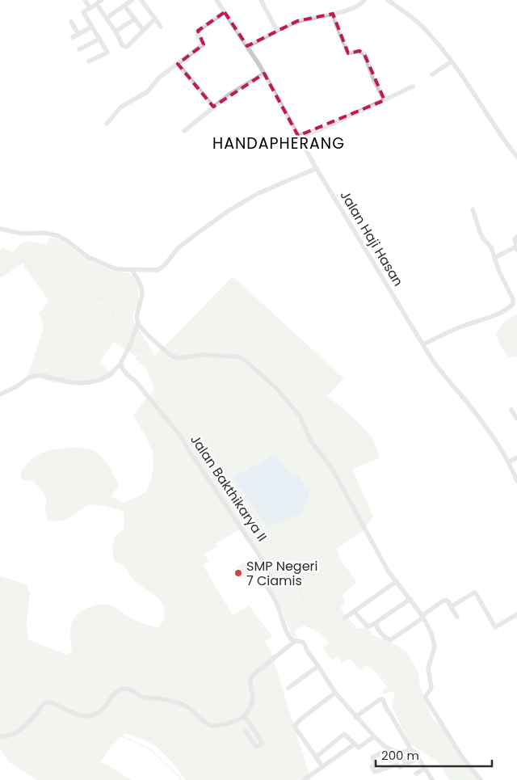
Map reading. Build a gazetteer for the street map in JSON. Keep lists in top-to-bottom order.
{
  "streets": {
    "street": ["Jalan Haji Hasan", "Jalan Bakthikarya II"]
  },
  "districts": ["HANDAPHERANG"],
  "places": ["SMP Negeri 7 Ciamis"],
  "scale_bar": "200 m"
}
